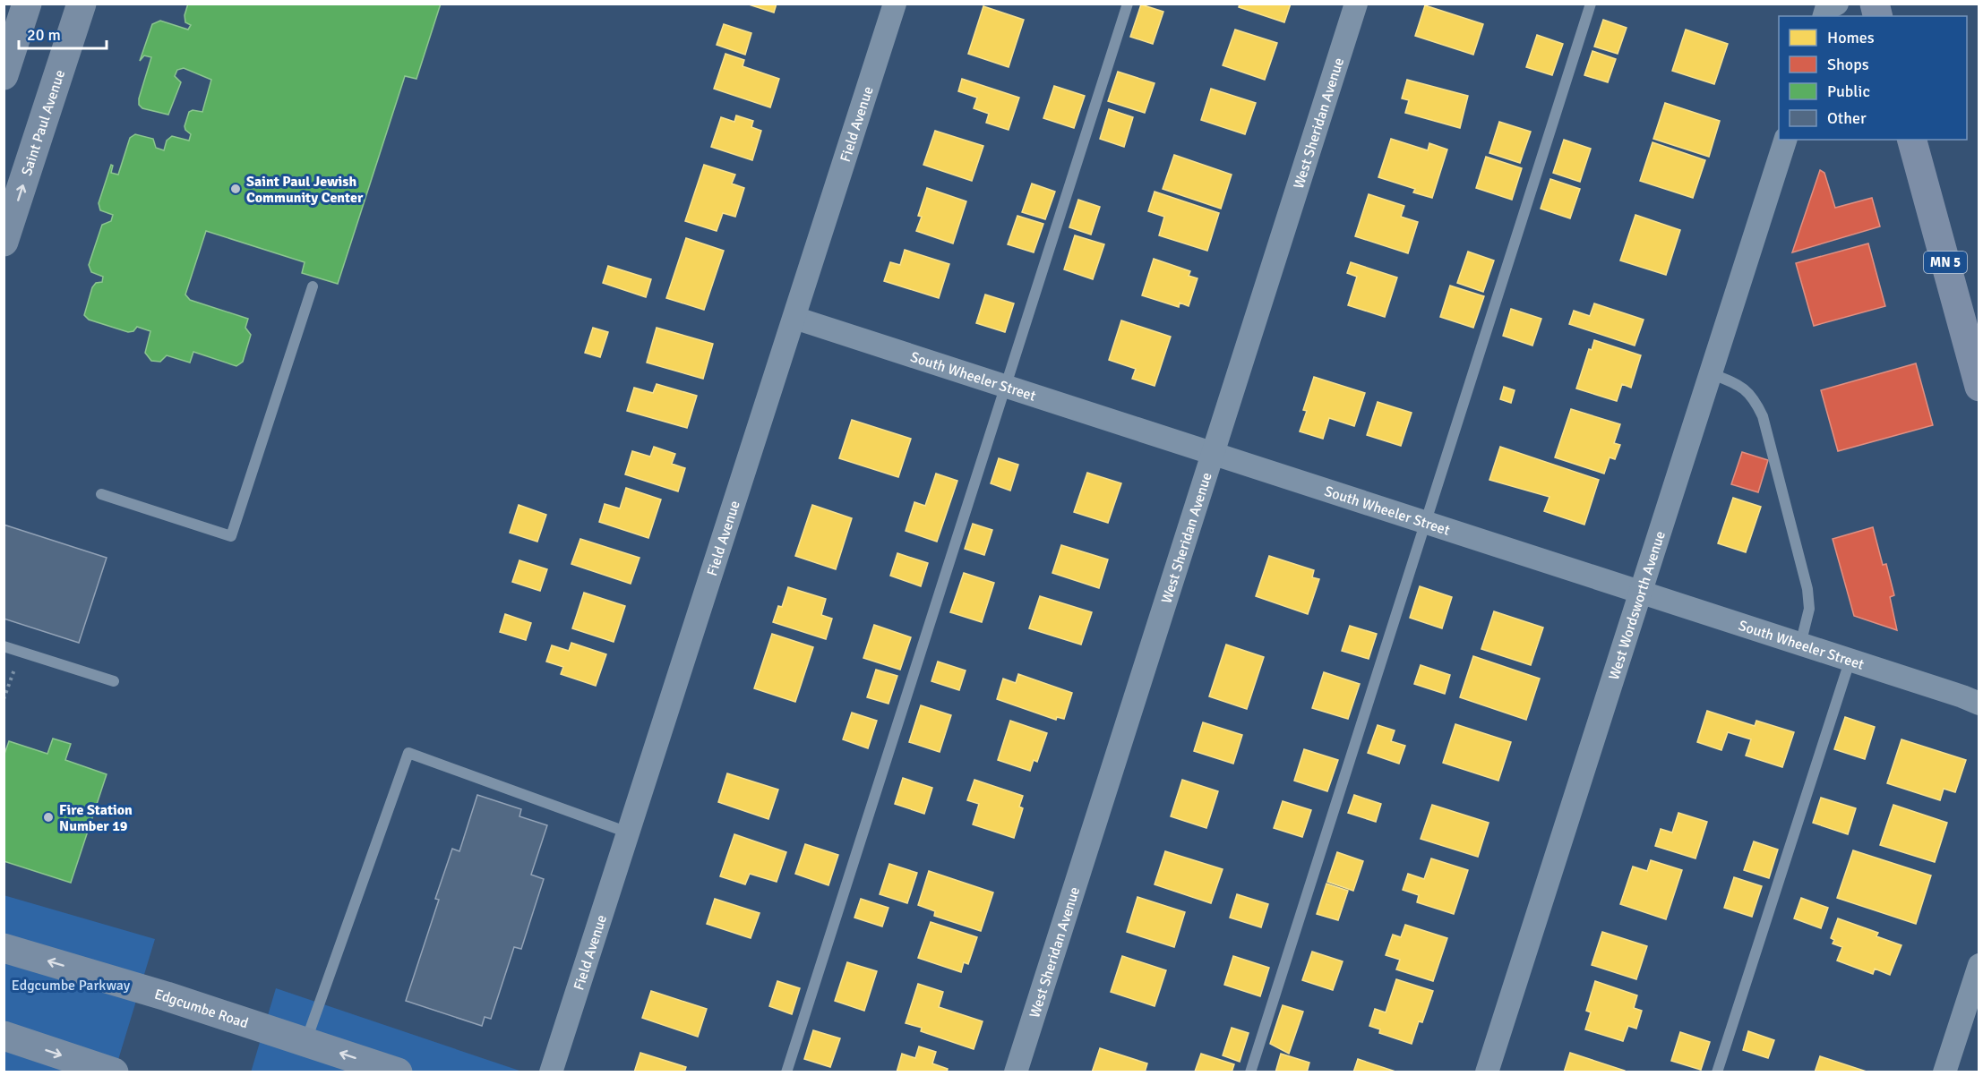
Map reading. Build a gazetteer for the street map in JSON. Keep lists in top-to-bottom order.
{
  "streets": {
    "main road": ["Saint Paul Avenue", "MN 5", "Edgcumbe Road"],
    "street": [
      "Field Avenue",
      "West Sheridan Avenue",
      "South Wheeler Street",
      "West Wordsworth Avenue"
    ]
  },
  "crossings": [
    ["Field Avenue", "South Wheeler Street"],
    ["West Sheridan Avenue", "South Wheeler Street"],
    ["South Wheeler Street", "West Wordsworth Avenue"]
  ],
  "one_way": ["Edgcumbe Road"],
  "parks": ["Edgcumbe Parkway"],
  "places": ["Saint Paul Jewish Community Center", "Fire Station Number 19"],
  "legend": [
    "Homes",
    "Shops",
    "Public",
    "Other"
  ],
  "scale_bar": "20 m"
}
